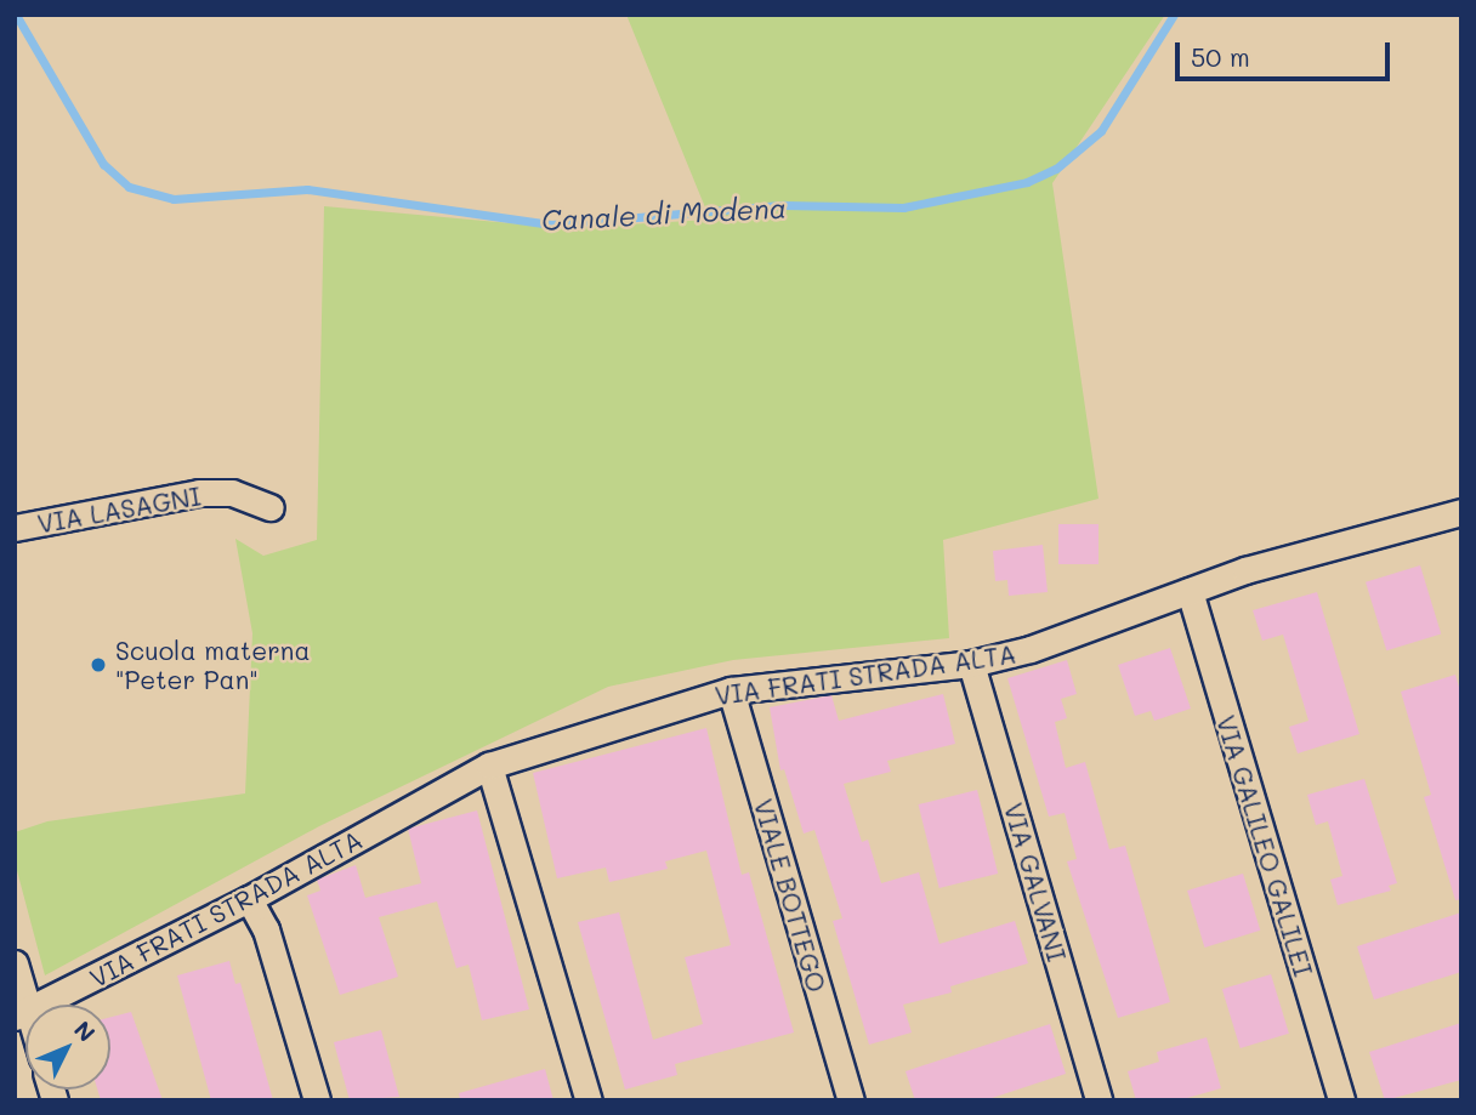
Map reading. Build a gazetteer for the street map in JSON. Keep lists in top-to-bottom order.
{
  "streets": {
    "street": [
      "VIA LASAGNI",
      "VIA FRATI STRADA ALTA",
      "VIA GALILEO GALILEI",
      "VIA GALVANI",
      "VIALE BOTTEGO"
    ]
  },
  "crossings": [
    ["VIA FRATI STRADA ALTA", "VIA GALILEO GALILEI"],
    ["VIA FRATI STRADA ALTA", "VIA GALVANI"],
    ["VIA FRATI STRADA ALTA", "VIALE BOTTEGO"]
  ],
  "water": ["Canale di Modena"],
  "places": ["Scuola materna \"Peter Pan\""],
  "scale_bar": "50 m",
  "north": "top right"
}
